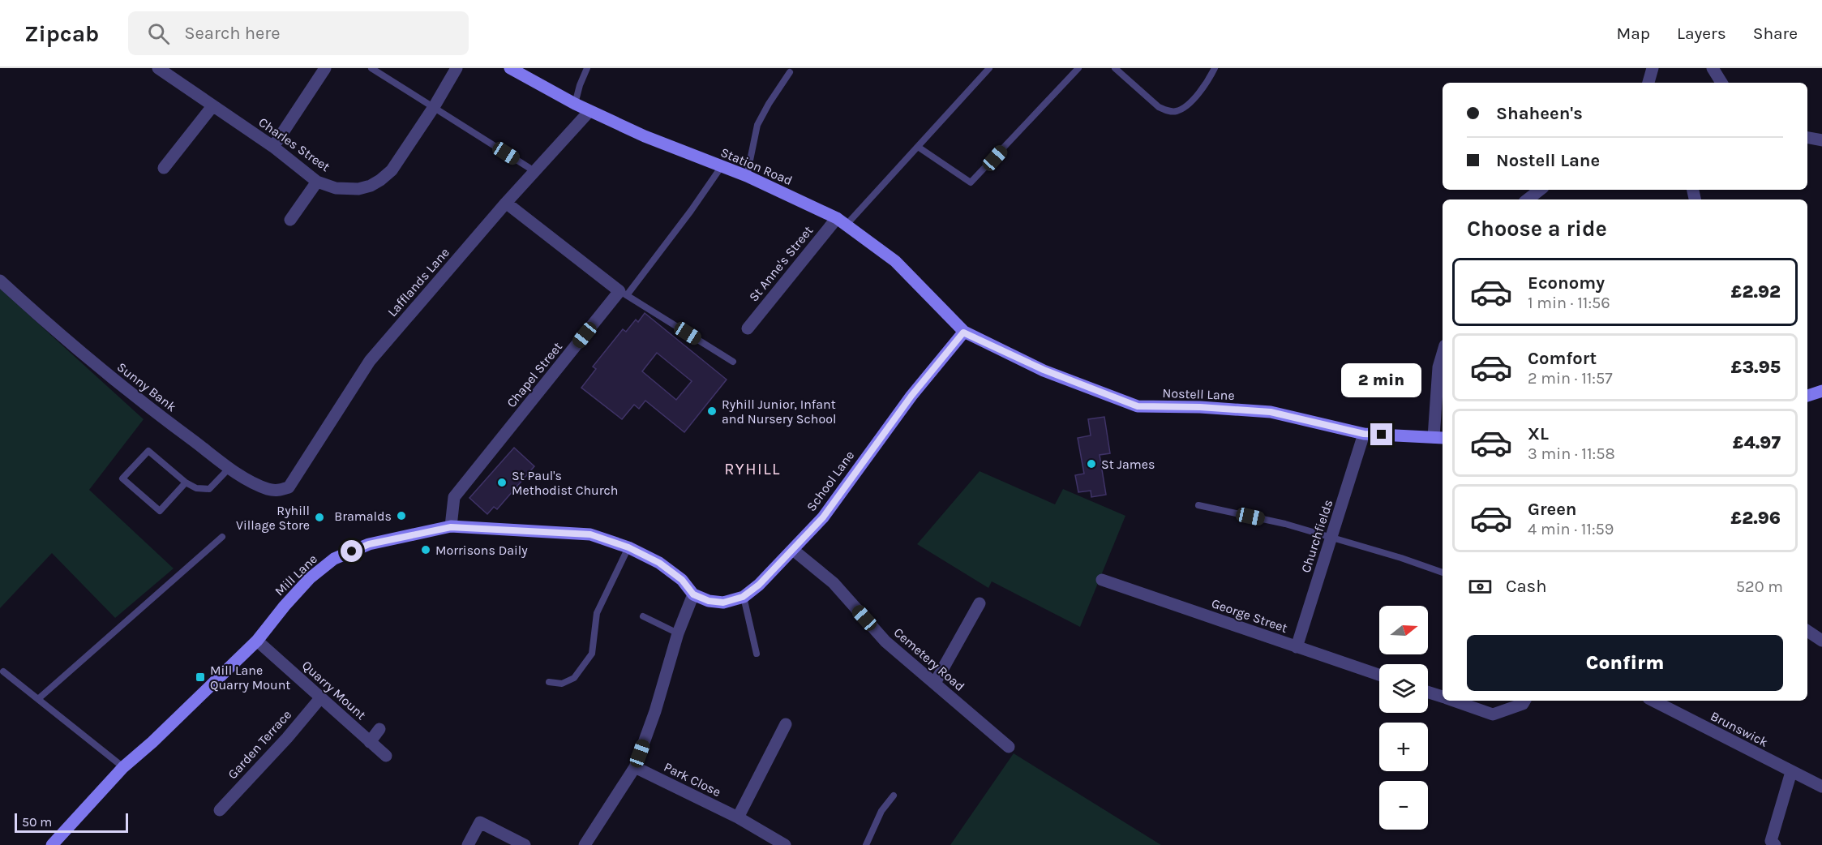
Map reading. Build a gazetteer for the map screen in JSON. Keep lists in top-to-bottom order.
{
  "streets": {
    "street": [
      "Charles Street",
      "Station Road",
      "St Anne's Street",
      "Lafflands Lane",
      "Chapel Street",
      "Sunny Bank",
      "Nostell Lane",
      "School Lane",
      "Churchfields",
      "Mill Lane",
      "George Street",
      "Cemetery Road",
      "Quarry Mount",
      "Brunswick",
      "Garden Terrace",
      "Park Close"
    ]
  },
  "crossings": [
    ["Station Road", "St Anne's Street"],
    ["Station Road", "Lafflands Lane"],
    ["Station Road", "Nostell Lane"],
    ["Station Road", "School Lane"],
    ["Lafflands Lane", "Sunny Bank"],
    ["Chapel Street", "Mill Lane"],
    ["Nostell Lane", "School Lane"],
    ["Nostell Lane", "Churchfields"],
    ["School Lane", "Mill Lane"],
    ["School Lane", "Cemetery Road"],
    ["Churchfields", "George Street"],
    ["Mill Lane", "Quarry Mount"],
    ["Quarry Mount", "Garden Terrace"]
  ],
  "districts": ["RYHILL"],
  "places": {
    "other": [
      "Ryhill Junior, Infant and Nursery School",
      "St James",
      "St Paul's Methodist Church",
      "Bramalds",
      "Ryhill Village Store",
      "Morrisons Daily"
    ],
    "transit": ["Mill Lane Quarry Mount"]
  },
  "scale_bar": "50 m",
  "north": "right",
  "page": {
    "header": "Zipcab",
    "search": "Search here",
    "nav": ["Map", "Layers", "Share"],
    "banner": ["Shaheen's", "Nostell Lane"],
    "heading": "Choose a ride",
    "list": [
      {
        "name": "Economy",
        "note": "1 min · 11:56",
        "value": "£2.92"
      },
      {
        "name": "Comfort",
        "note": "2 min · 11:57",
        "value": "£3.95"
      },
      {
        "name": "XL",
        "note": "3 min · 11:58",
        "value": "£4.97"
      },
      {
        "name": "Green",
        "note": "4 min · 11:59",
        "value": "£2.96"
      }
    ],
    "bubble": "2 min",
    "pay": ["Cash", "520 m"],
    "map_buttons": ["+", "−"],
    "buttons": "Confirm",
    "scale": "50 m"
  }
}
